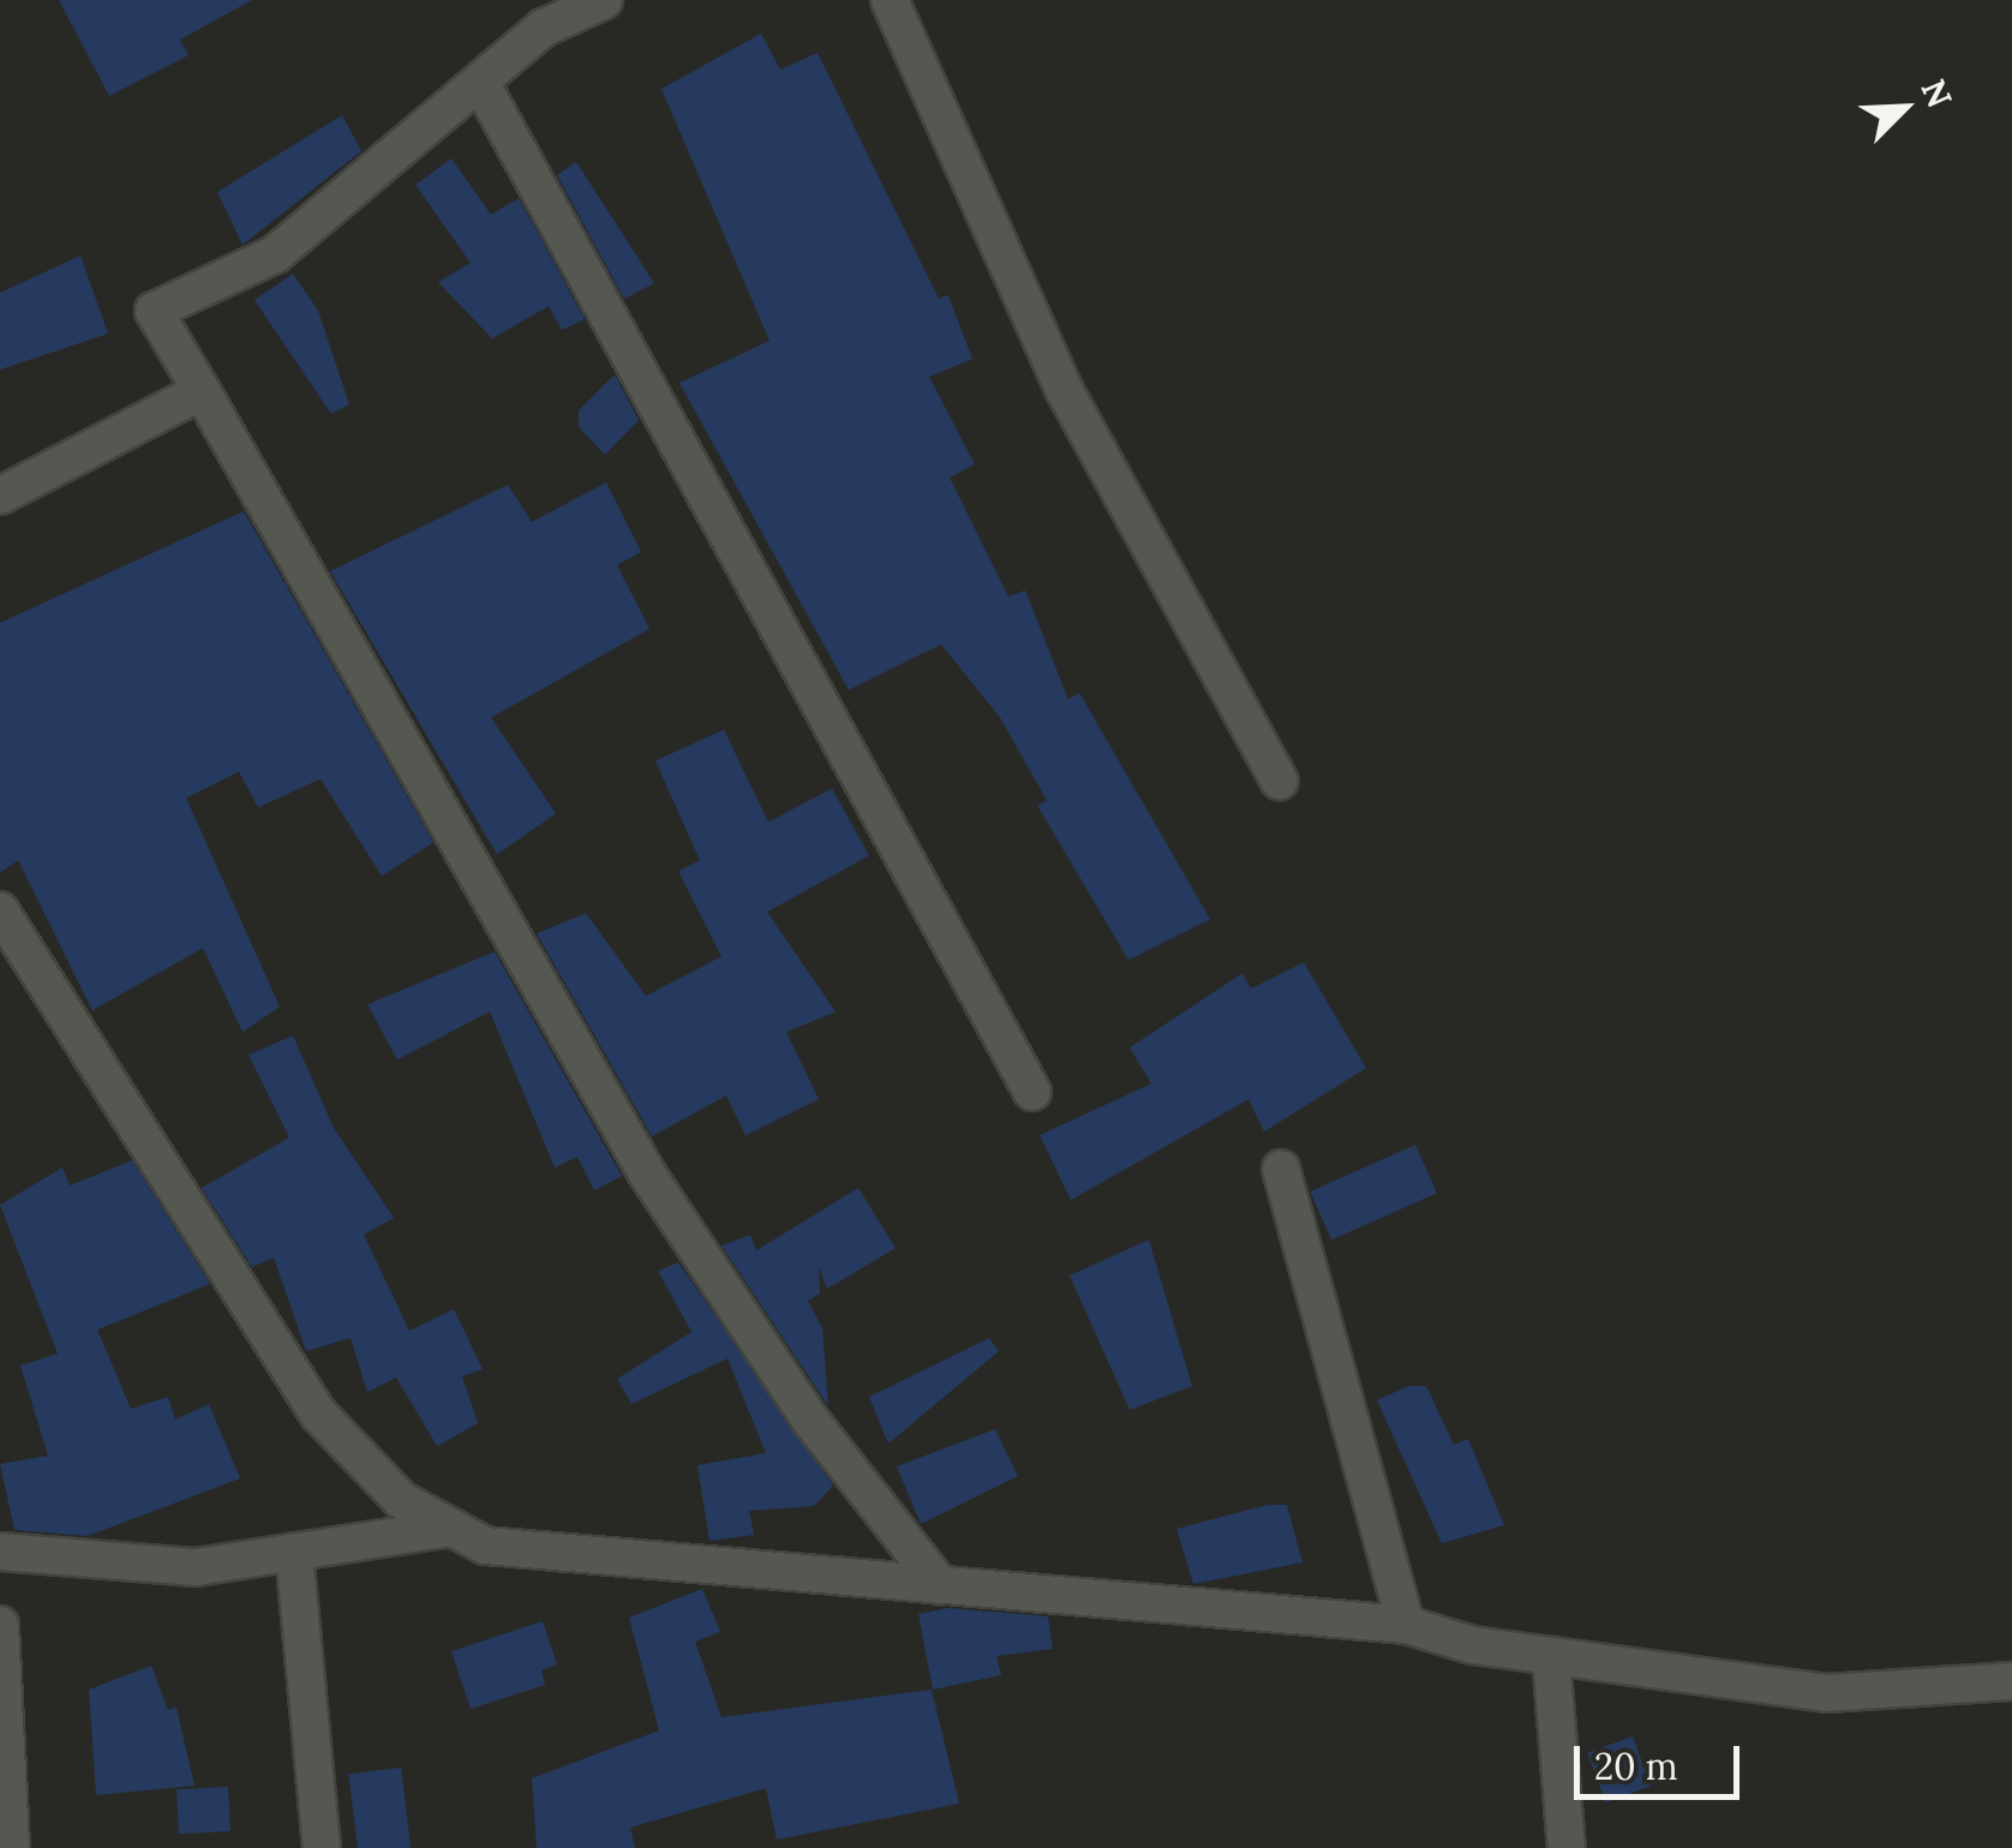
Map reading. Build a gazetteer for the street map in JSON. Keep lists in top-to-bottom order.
{
  "scale_bar": "20 m",
  "north": "top right"
}
